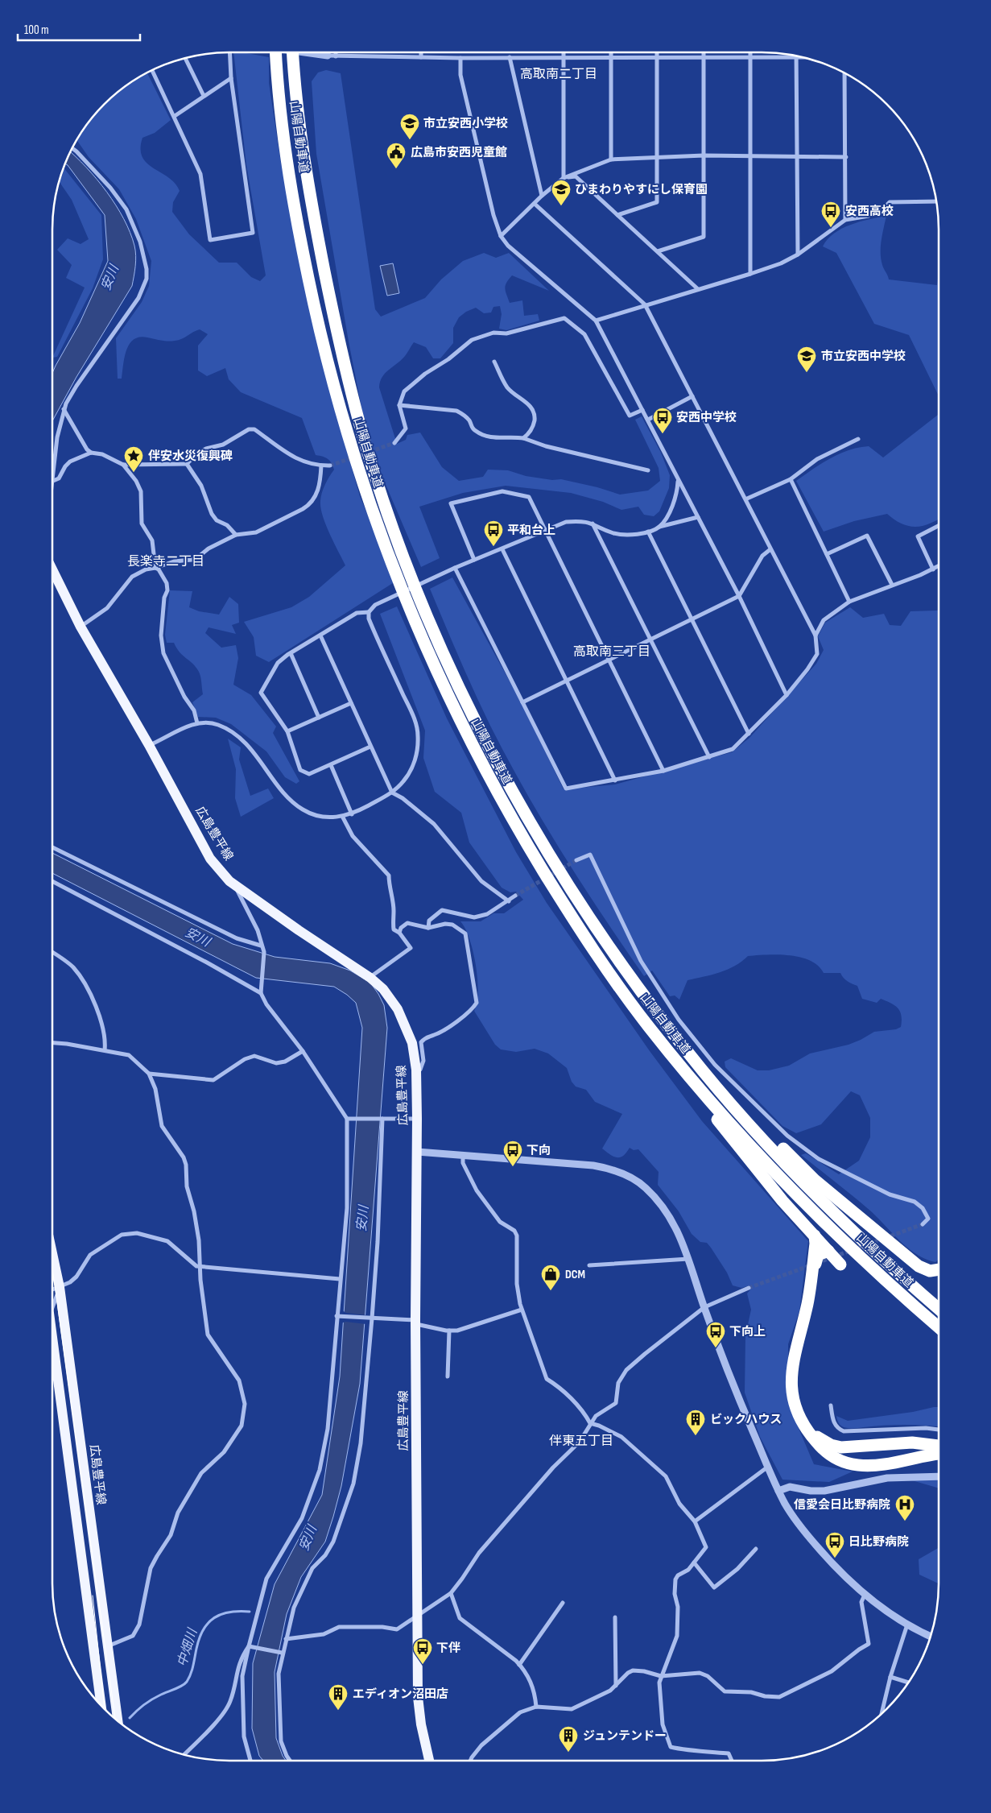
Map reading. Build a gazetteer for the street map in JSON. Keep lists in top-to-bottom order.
{
  "streets": {
    "highway": ["山陽自動車道"],
    "main road": ["広島豊平線"]
  },
  "districts": [
    "高取南二丁目",
    "長楽寺二丁目",
    "高取南三丁目",
    "伴東五丁目"
  ],
  "water": ["安川", "中畑川"],
  "places": {
    "school or university": ["市立安西小学校", "ひまわりやすにし保育園", "市立安西中学校"],
    "public building": ["広島市安西児童館"],
    "bus stop": [
      "安西高校",
      "安西中学校",
      "平和台上",
      "下向",
      "下向上",
      "日比野病院",
      "下伴"
    ],
    "place": ["伴安水災復興碑"],
    "shop": ["DCM"],
    "building": ["ビックハウス", "エディオン沼田店", "ジュンテンドー"],
    "hospital": ["信愛会日比野病院"]
  },
  "scale_bar": "100 m"
}
